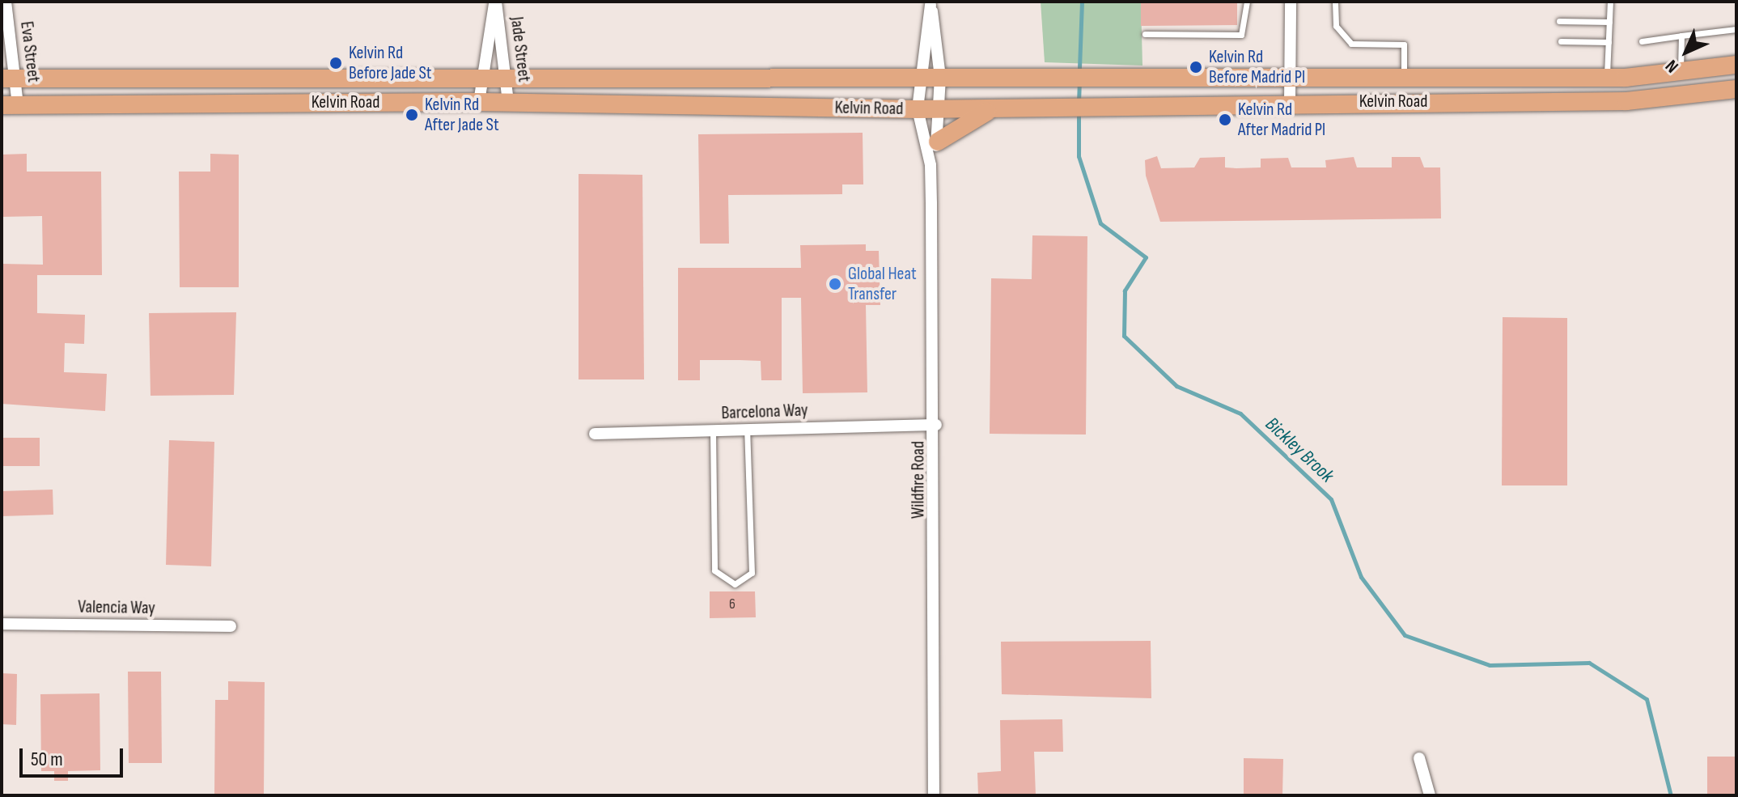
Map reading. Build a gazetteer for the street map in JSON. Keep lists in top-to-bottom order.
{
  "streets": {
    "main road": ["Kelvin Road"],
    "street": [
      "Jade Street",
      "Eva Street",
      "Barcelona Way",
      "Wildfire Road",
      "Valencia Way"
    ]
  },
  "crossings": [
    ["Jade Street", "Kelvin Road"],
    ["Eva Street", "Kelvin Road"],
    ["Kelvin Road", "Wildfire Road"],
    ["Barcelona Way", "Wildfire Road"]
  ],
  "water": ["Bickley Brook"],
  "places": [
    "Kelvin Rd Before Jade St",
    "Kelvin Rd Before Madrid Pl",
    "Kelvin Rd After Jade St",
    "Kelvin Rd After Madrid Pl",
    "Global Heat Transfer"
  ],
  "house_numbers": ["6"],
  "scale_bar": "50 m",
  "north": "bottom left"
}
